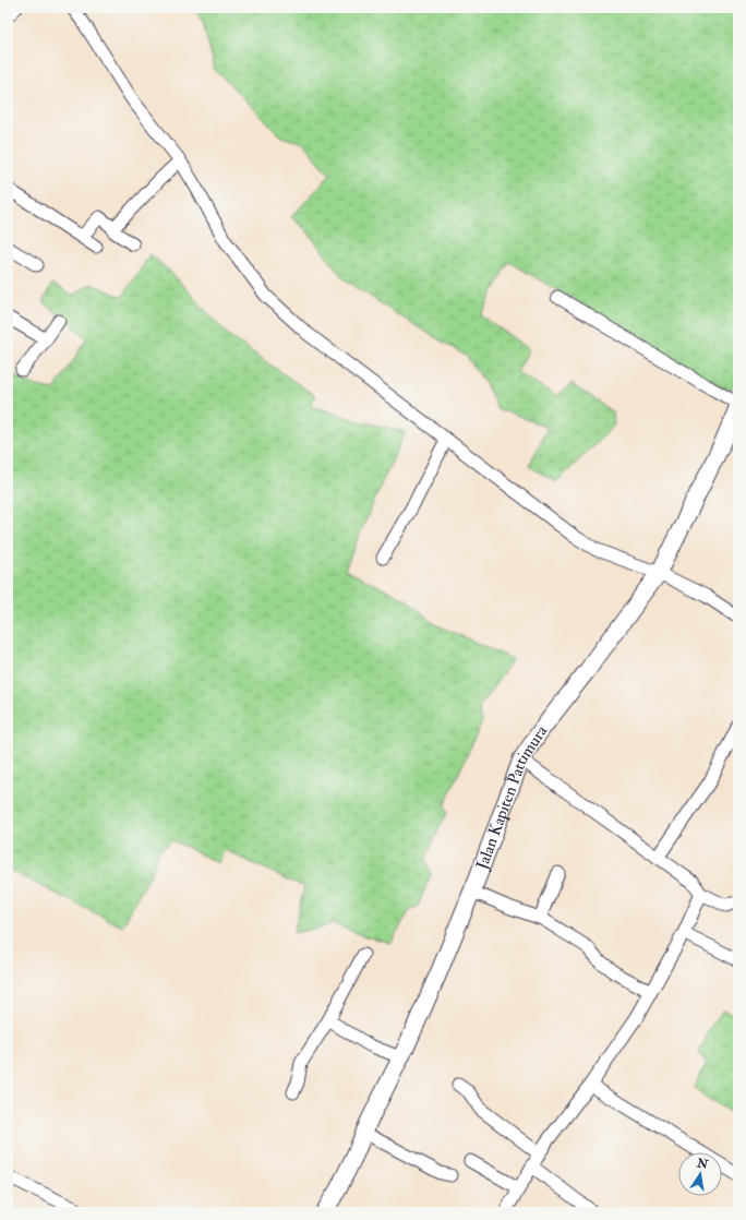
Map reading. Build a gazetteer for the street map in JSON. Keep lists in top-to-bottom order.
{
  "streets": {
    "street": ["Jalan Kapiten Pattimura"]
  },
  "north": "top"
}
